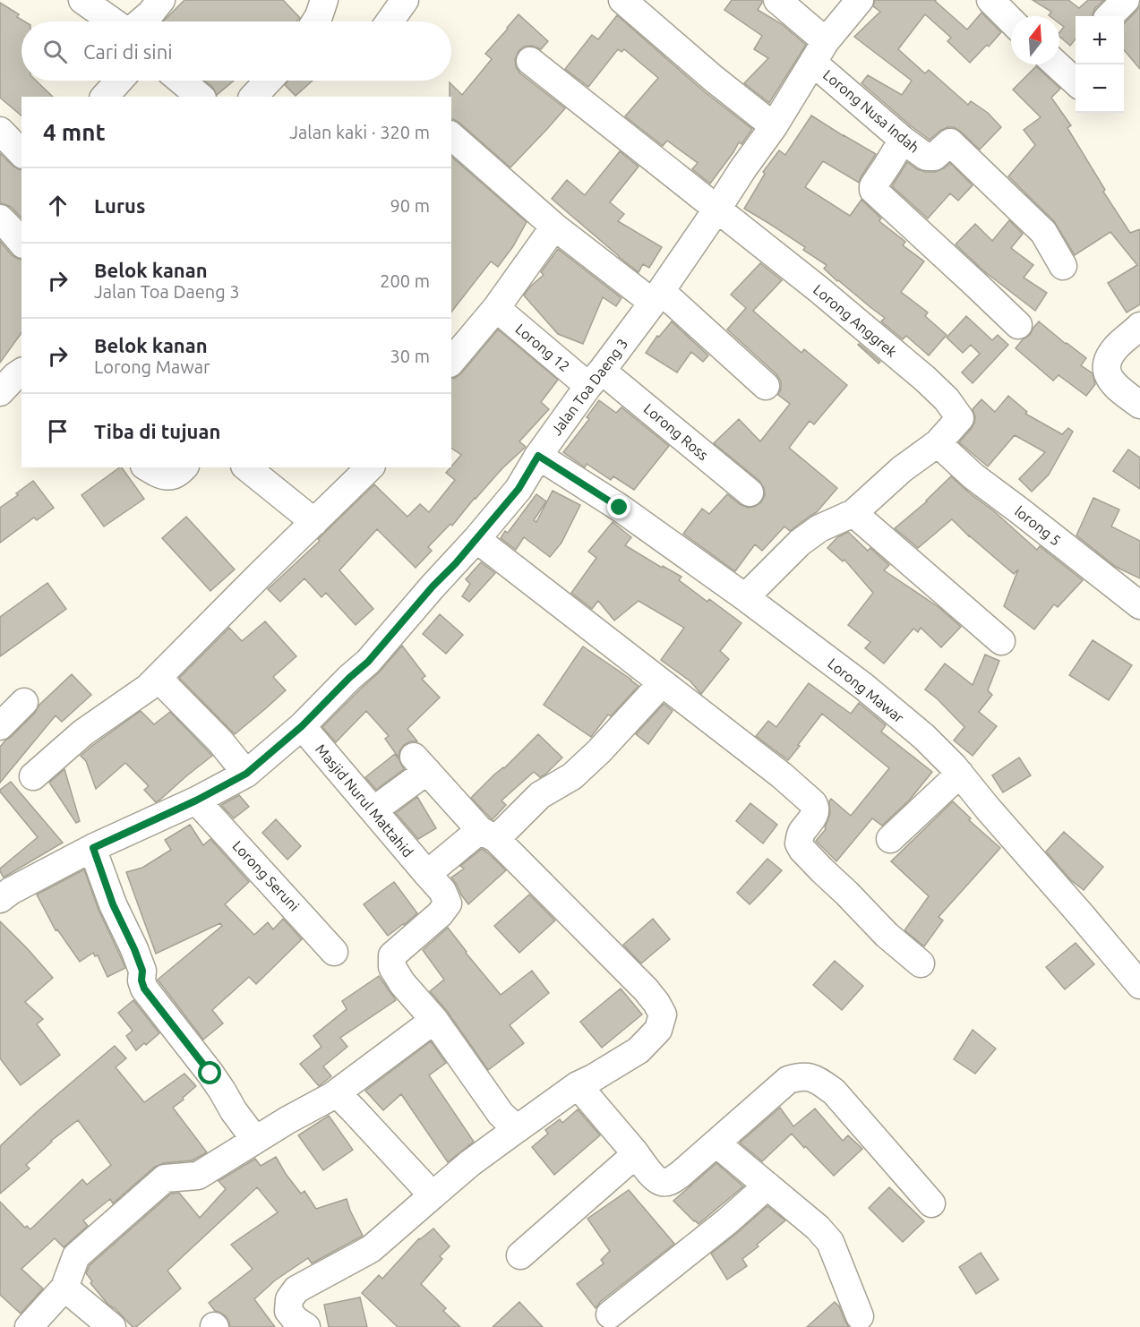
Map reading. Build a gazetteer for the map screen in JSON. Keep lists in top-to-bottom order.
{
  "streets": {
    "street": [
      "Lorong Nusa Indah",
      "Lorong Anggrek",
      "Lorong 12",
      "Jalan Toa Daeng 3",
      "Lorong Ross",
      "lorong 5",
      "Lorong Mawar",
      "Masjid Nurul Mattahid",
      "Lorong Seruni"
    ]
  },
  "crossings": [
    ["Lorong Nusa Indah", "Jalan Toa Daeng 3"],
    ["Lorong Anggrek", "Jalan Toa Daeng 3"],
    ["Lorong Anggrek", "lorong 5"],
    ["Lorong 12", "Jalan Toa Daeng 3"],
    ["Lorong 12", "Lorong Ross"],
    ["Jalan Toa Daeng 3", "Lorong Ross"],
    ["Jalan Toa Daeng 3", "Lorong Mawar"],
    ["Jalan Toa Daeng 3", "Masjid Nurul Mattahid"],
    ["Jalan Toa Daeng 3", "Lorong Seruni"]
  ],
  "north": "top",
  "page": {
    "map_buttons": ["+", "−"],
    "search": "Cari di sini",
    "heading": ["4 mnt", "Jalan kaki · 320 m"],
    "list": [
      ["Lurus", "90 m"],
      ["Belok kanan", "Jalan Toa Daeng 3", "200 m"],
      ["Belok kanan", "Lorong Mawar", "30 m"],
      "Tiba di tujuan"
    ]
  }
}
